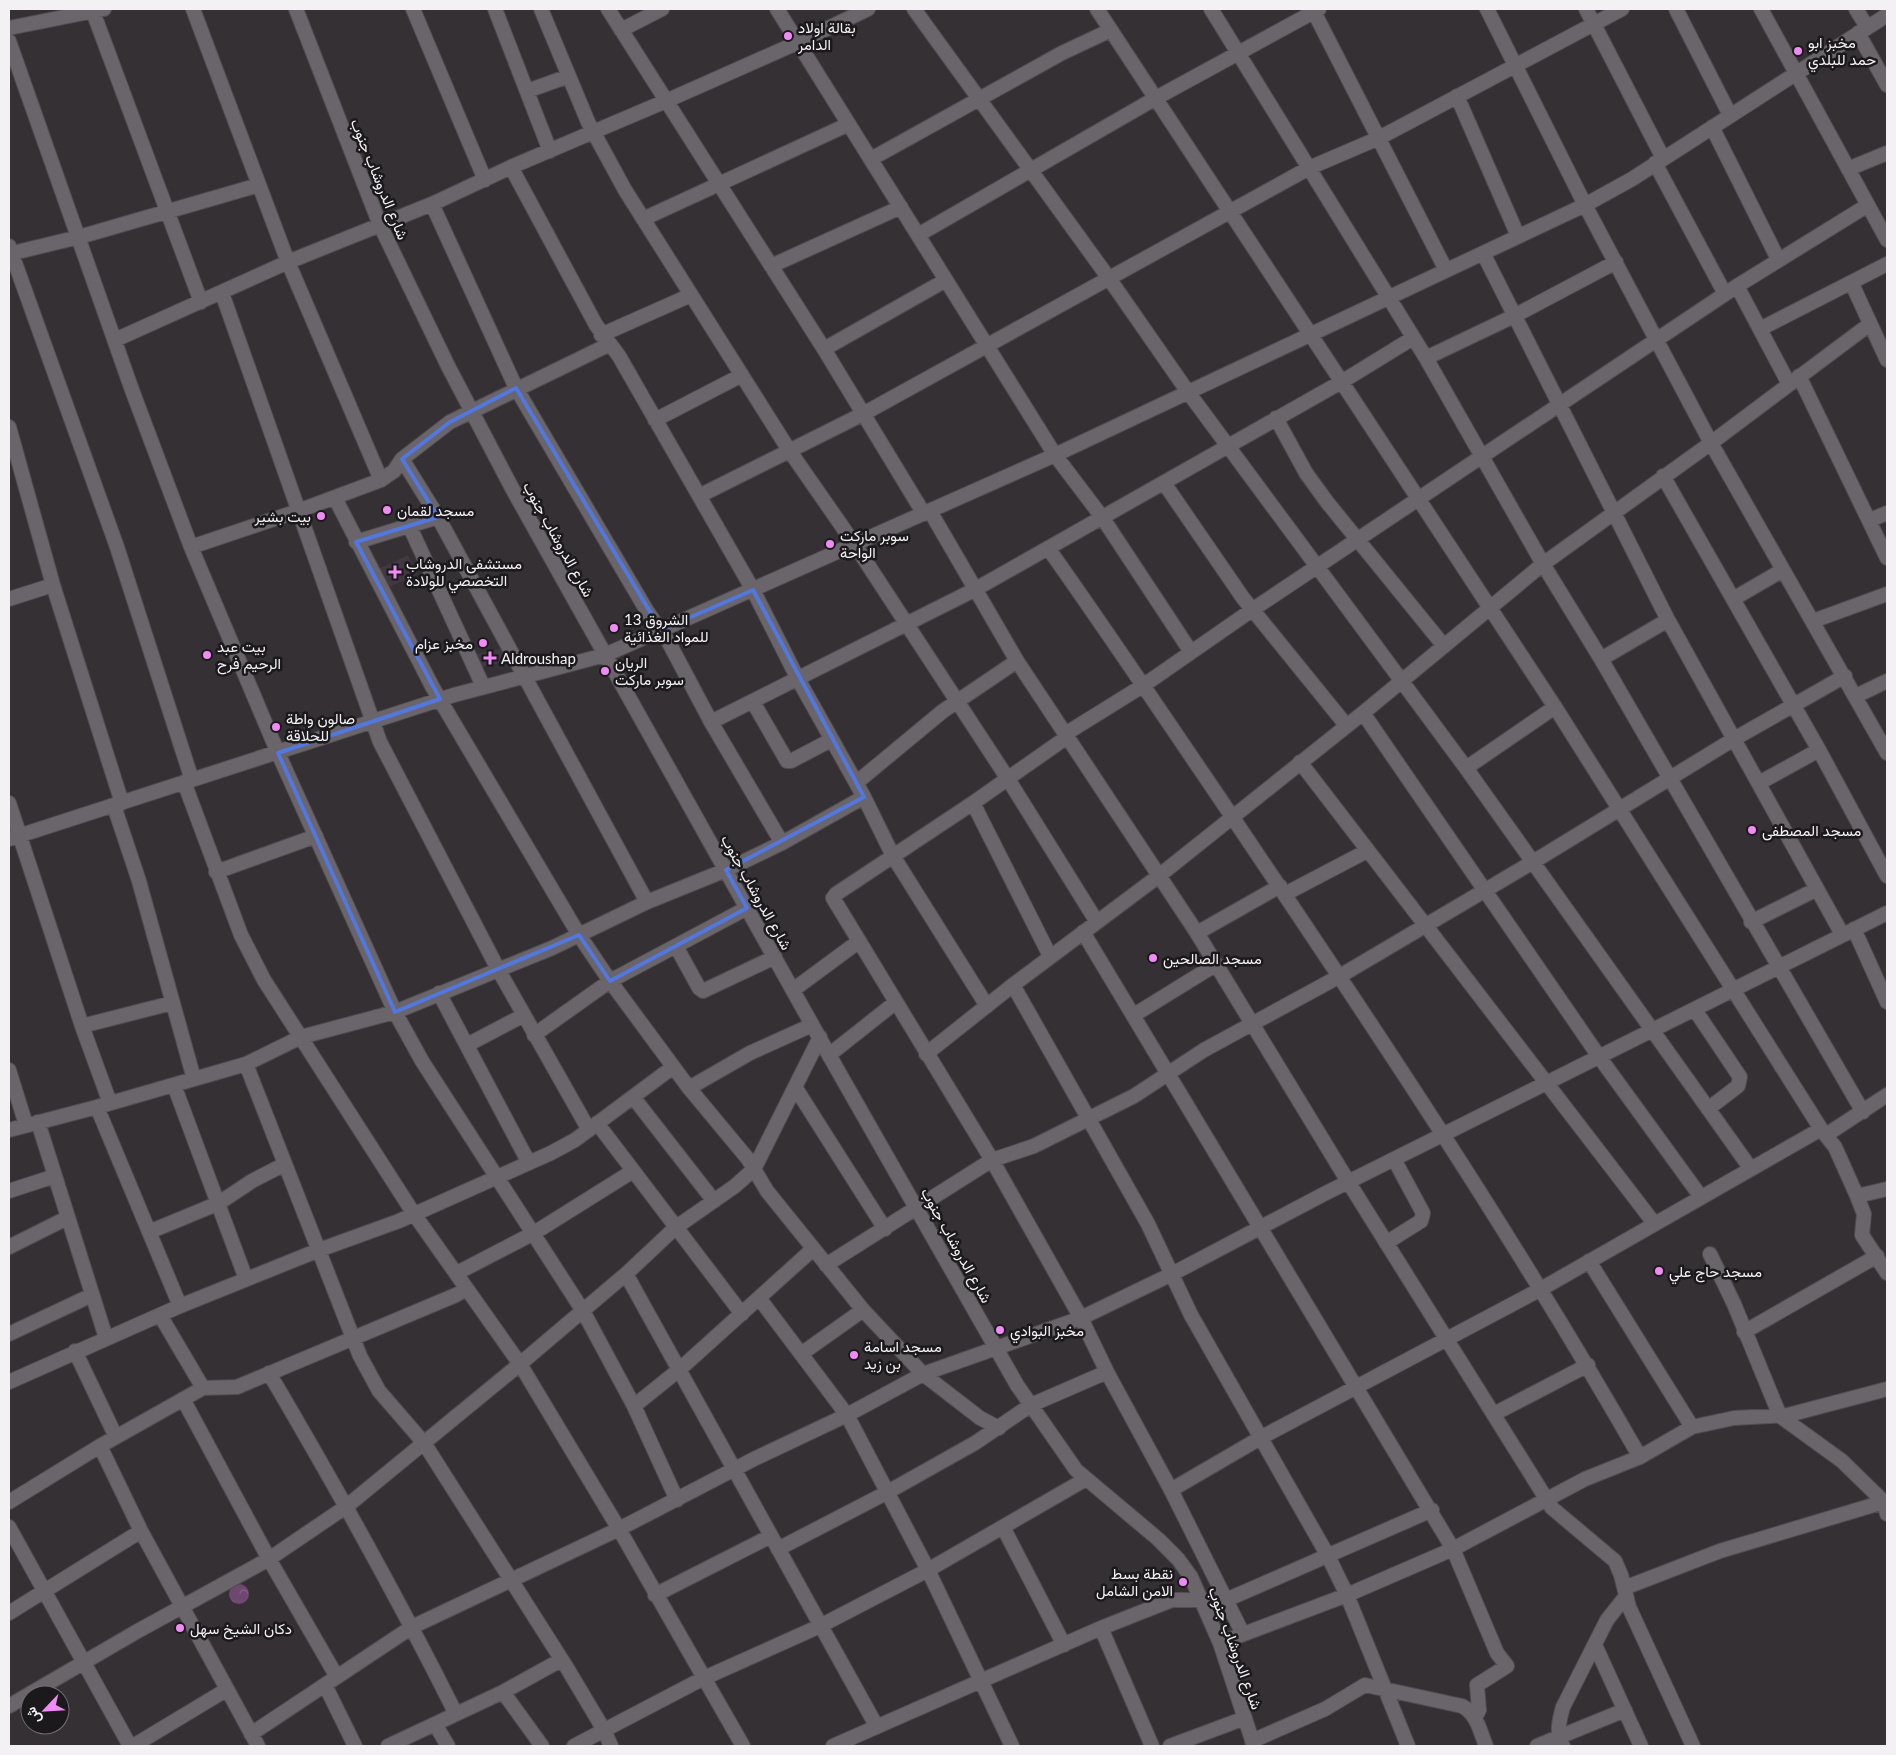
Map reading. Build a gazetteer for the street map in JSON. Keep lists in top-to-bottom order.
{
  "streets": {
    "street": ["شارع الدروشاب جنوب"]
  },
  "places": {
    "other": [
      "بقالة اولاد الدامر",
      "مخبز ابو حمد للبلدي",
      "مسجد لقمان",
      "بيت بشير",
      "سوبر ماركت الواحة",
      "الشروق 13 للمواد الغذائية",
      "مخبز عزام",
      "بيت عبد الرحيم فرح",
      "الريان سوبر ماركت",
      "صالون واطة للحلاقة",
      "مسجد المصطفى",
      "مسجد الصالحين",
      "مسجد حاج علي",
      "مخبز البوادي",
      "مسجد اسامة بن زيد",
      "نقطة بسط الامن الشامل",
      "دكان الشيخ سهل"
    ],
    "health": ["مستشفى الدروشاب التخصصي للولادة", "Aldroushap"]
  },
  "north": "bottom left"
}
